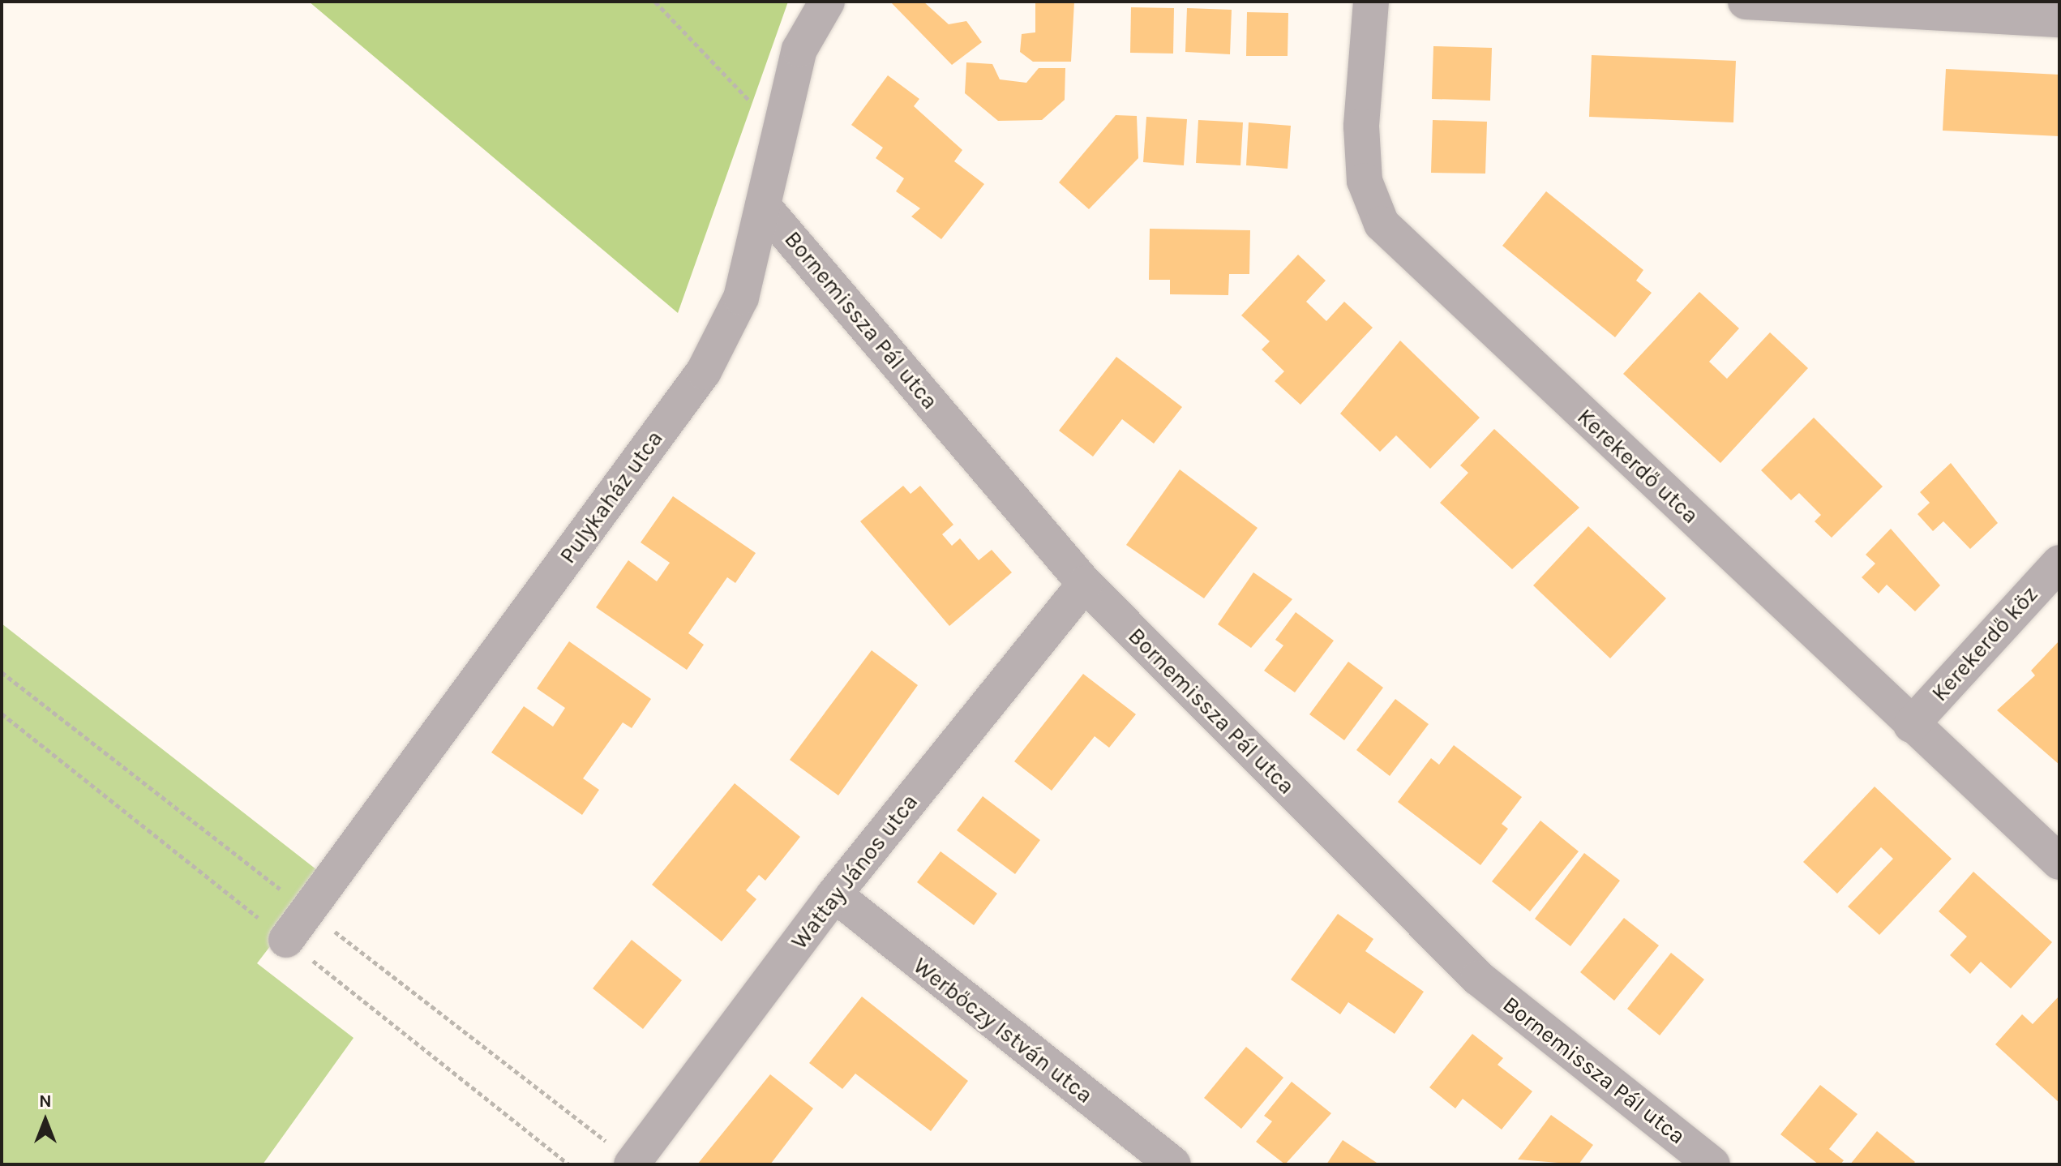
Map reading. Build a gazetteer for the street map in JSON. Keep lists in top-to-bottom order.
{
  "streets": {
    "street": [
      "Bornemissza Pál utca",
      "Kerekerdő utca",
      "Pulykaház utca",
      "Kerekerdő köz",
      "Wattay János utca",
      "Werbőczy István utca"
    ]
  },
  "crossings": [
    ["Bornemissza Pál utca", "Pulykaház utca"],
    ["Bornemissza Pál utca", "Wattay János utca"],
    ["Kerekerdő utca", "Kerekerdő köz"],
    ["Wattay János utca", "Werbőczy István utca"]
  ],
  "north": "top"
}
